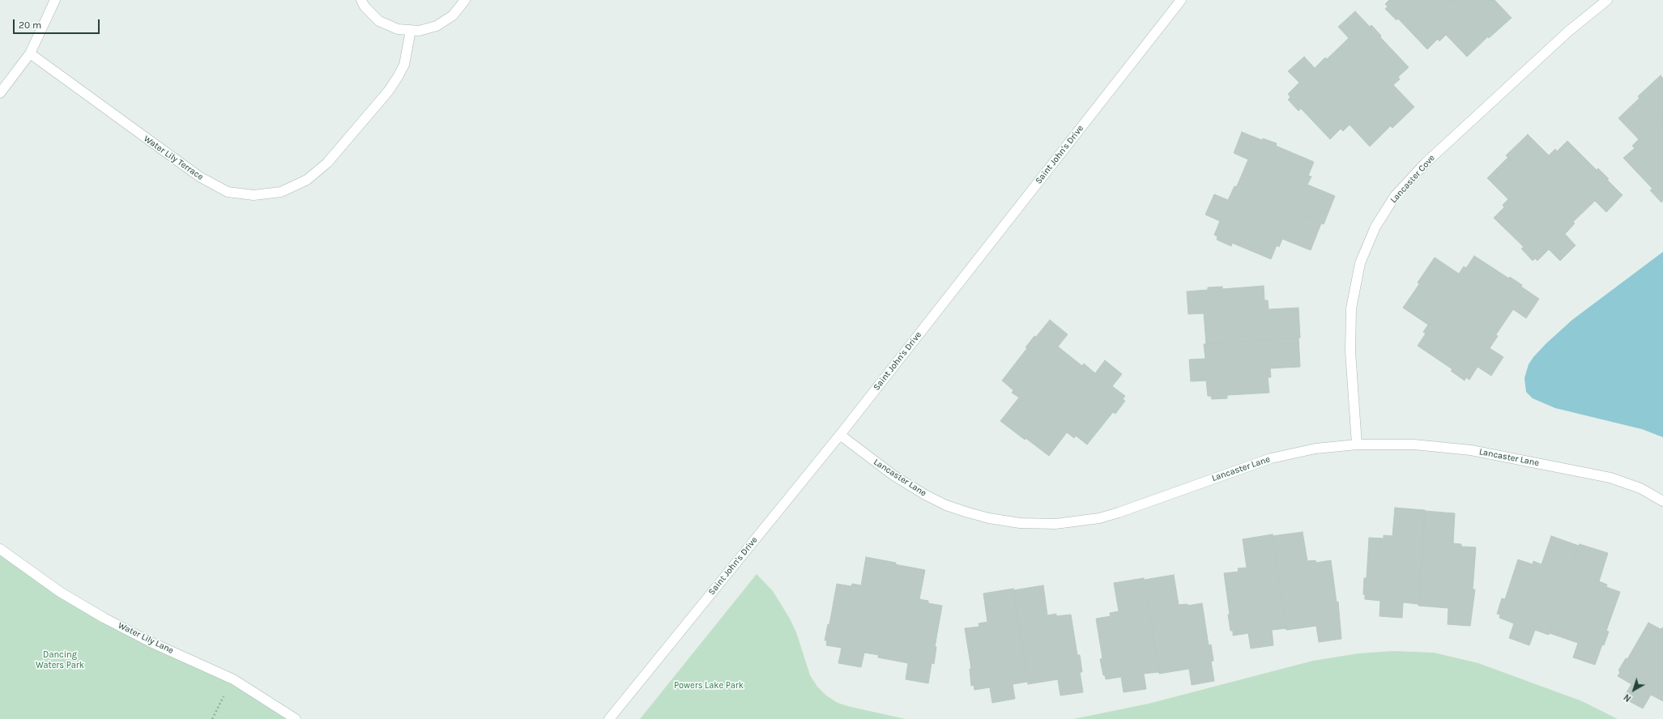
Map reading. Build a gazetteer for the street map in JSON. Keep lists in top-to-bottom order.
{
  "streets": {
    "street": [
      "Saint John's Drive",
      "Water Lily Terrace",
      "Lancaster Cove",
      "Lancaster Lane",
      "Water Lily Lane"
    ]
  },
  "crossings": [
    ["Saint John's Drive", "Lancaster Lane"],
    ["Lancaster Cove", "Lancaster Lane"]
  ],
  "parks": ["Dancing Waters Park", "Powers Lake Park"],
  "scale_bar": "20 m",
  "north": "bottom left"
}
